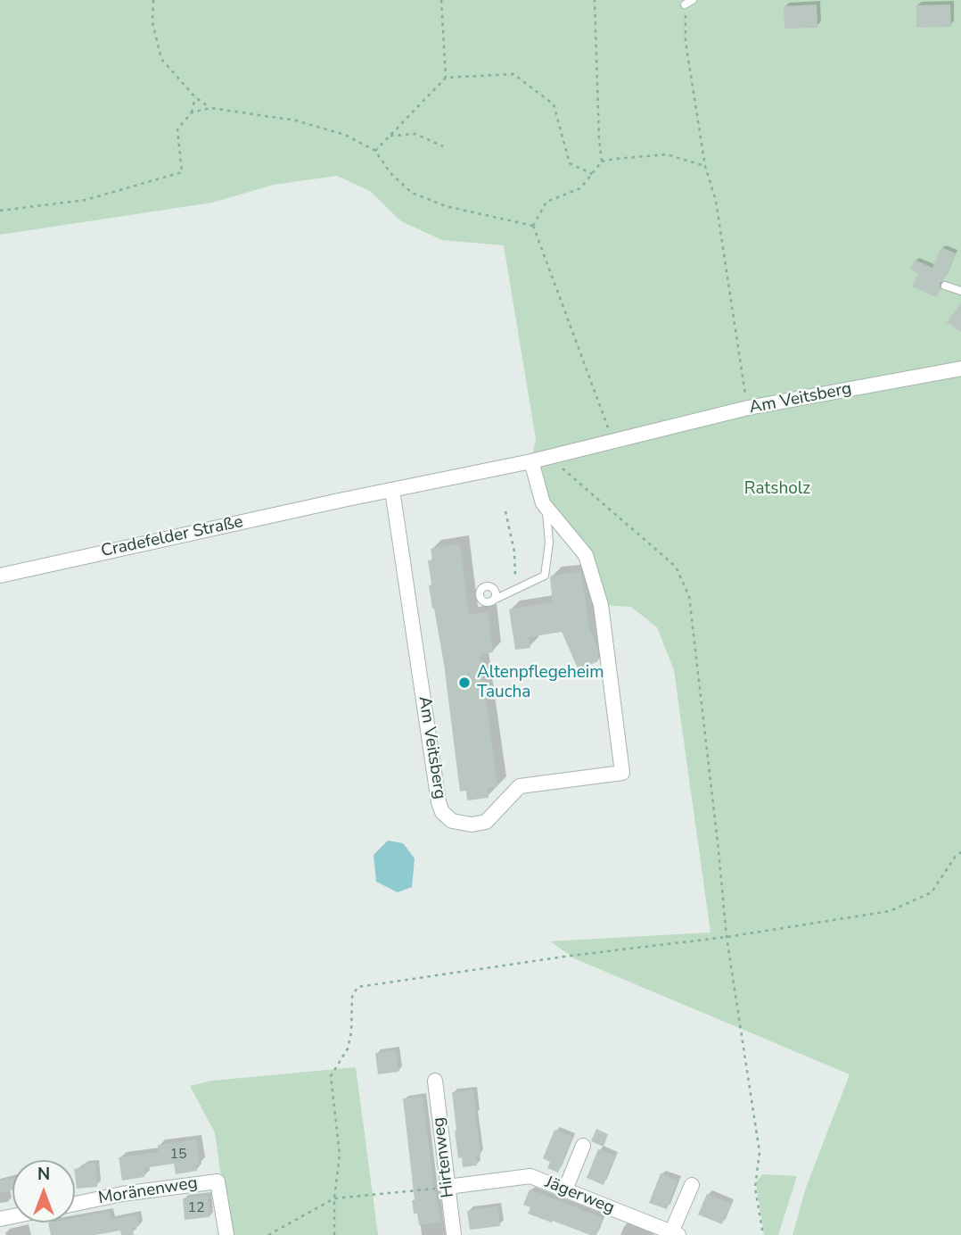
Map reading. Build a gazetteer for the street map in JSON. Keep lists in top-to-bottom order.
{
  "streets": {
    "street": [
      "Am Veitsberg",
      "Cradefelder Straße",
      "Hirtenweg",
      "Moränenweg",
      "Jägerweg"
    ]
  },
  "crossings": [
    ["Am Veitsberg", "Cradefelder Straße"],
    ["Hirtenweg", "Jägerweg"]
  ],
  "parks": ["Ratsholz"],
  "places": ["Altenpflegeheim Taucha"],
  "house_numbers": ["15", "12"],
  "north": "top"
}
